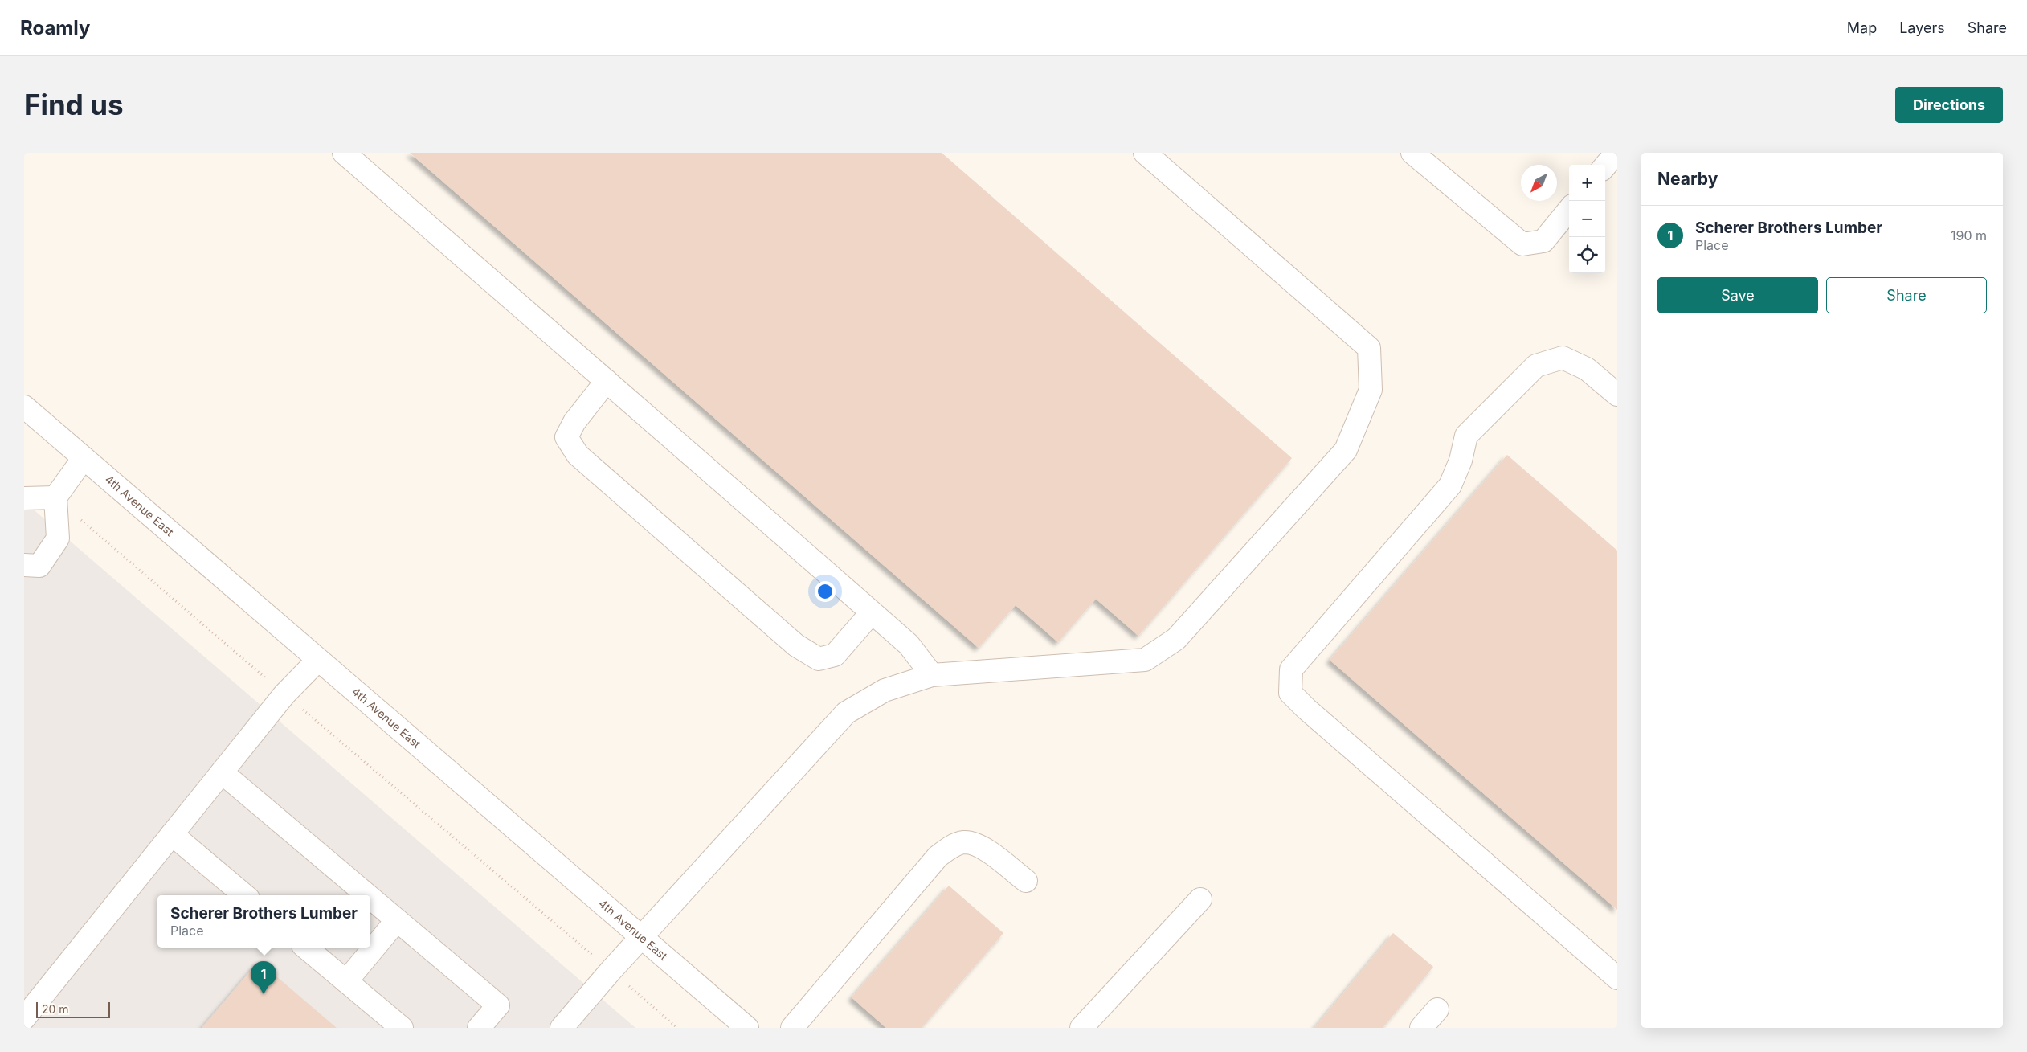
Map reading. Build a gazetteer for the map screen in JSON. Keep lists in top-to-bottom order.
{
  "streets": {
    "street": ["4th Avenue East"]
  },
  "scale_bar": "20 m",
  "north": "bottom left",
  "page": {
    "header": "Roamly",
    "nav": ["Map", "Layers", "Share"],
    "buttons": [
      "Directions",
      ["Save", "Share"]
    ],
    "title": "Find us",
    "heading": "Nearby",
    "map_buttons": ["+", "−"],
    "list": [
      {
        "mark": "1",
        "name": "Scherer Brothers Lumber",
        "note": "Place",
        "value": "190 m"
      }
    ],
    "popup": ["Scherer Brothers Lumber", "Place"],
    "pins": "1",
    "scale": "20 m"
  }
}
